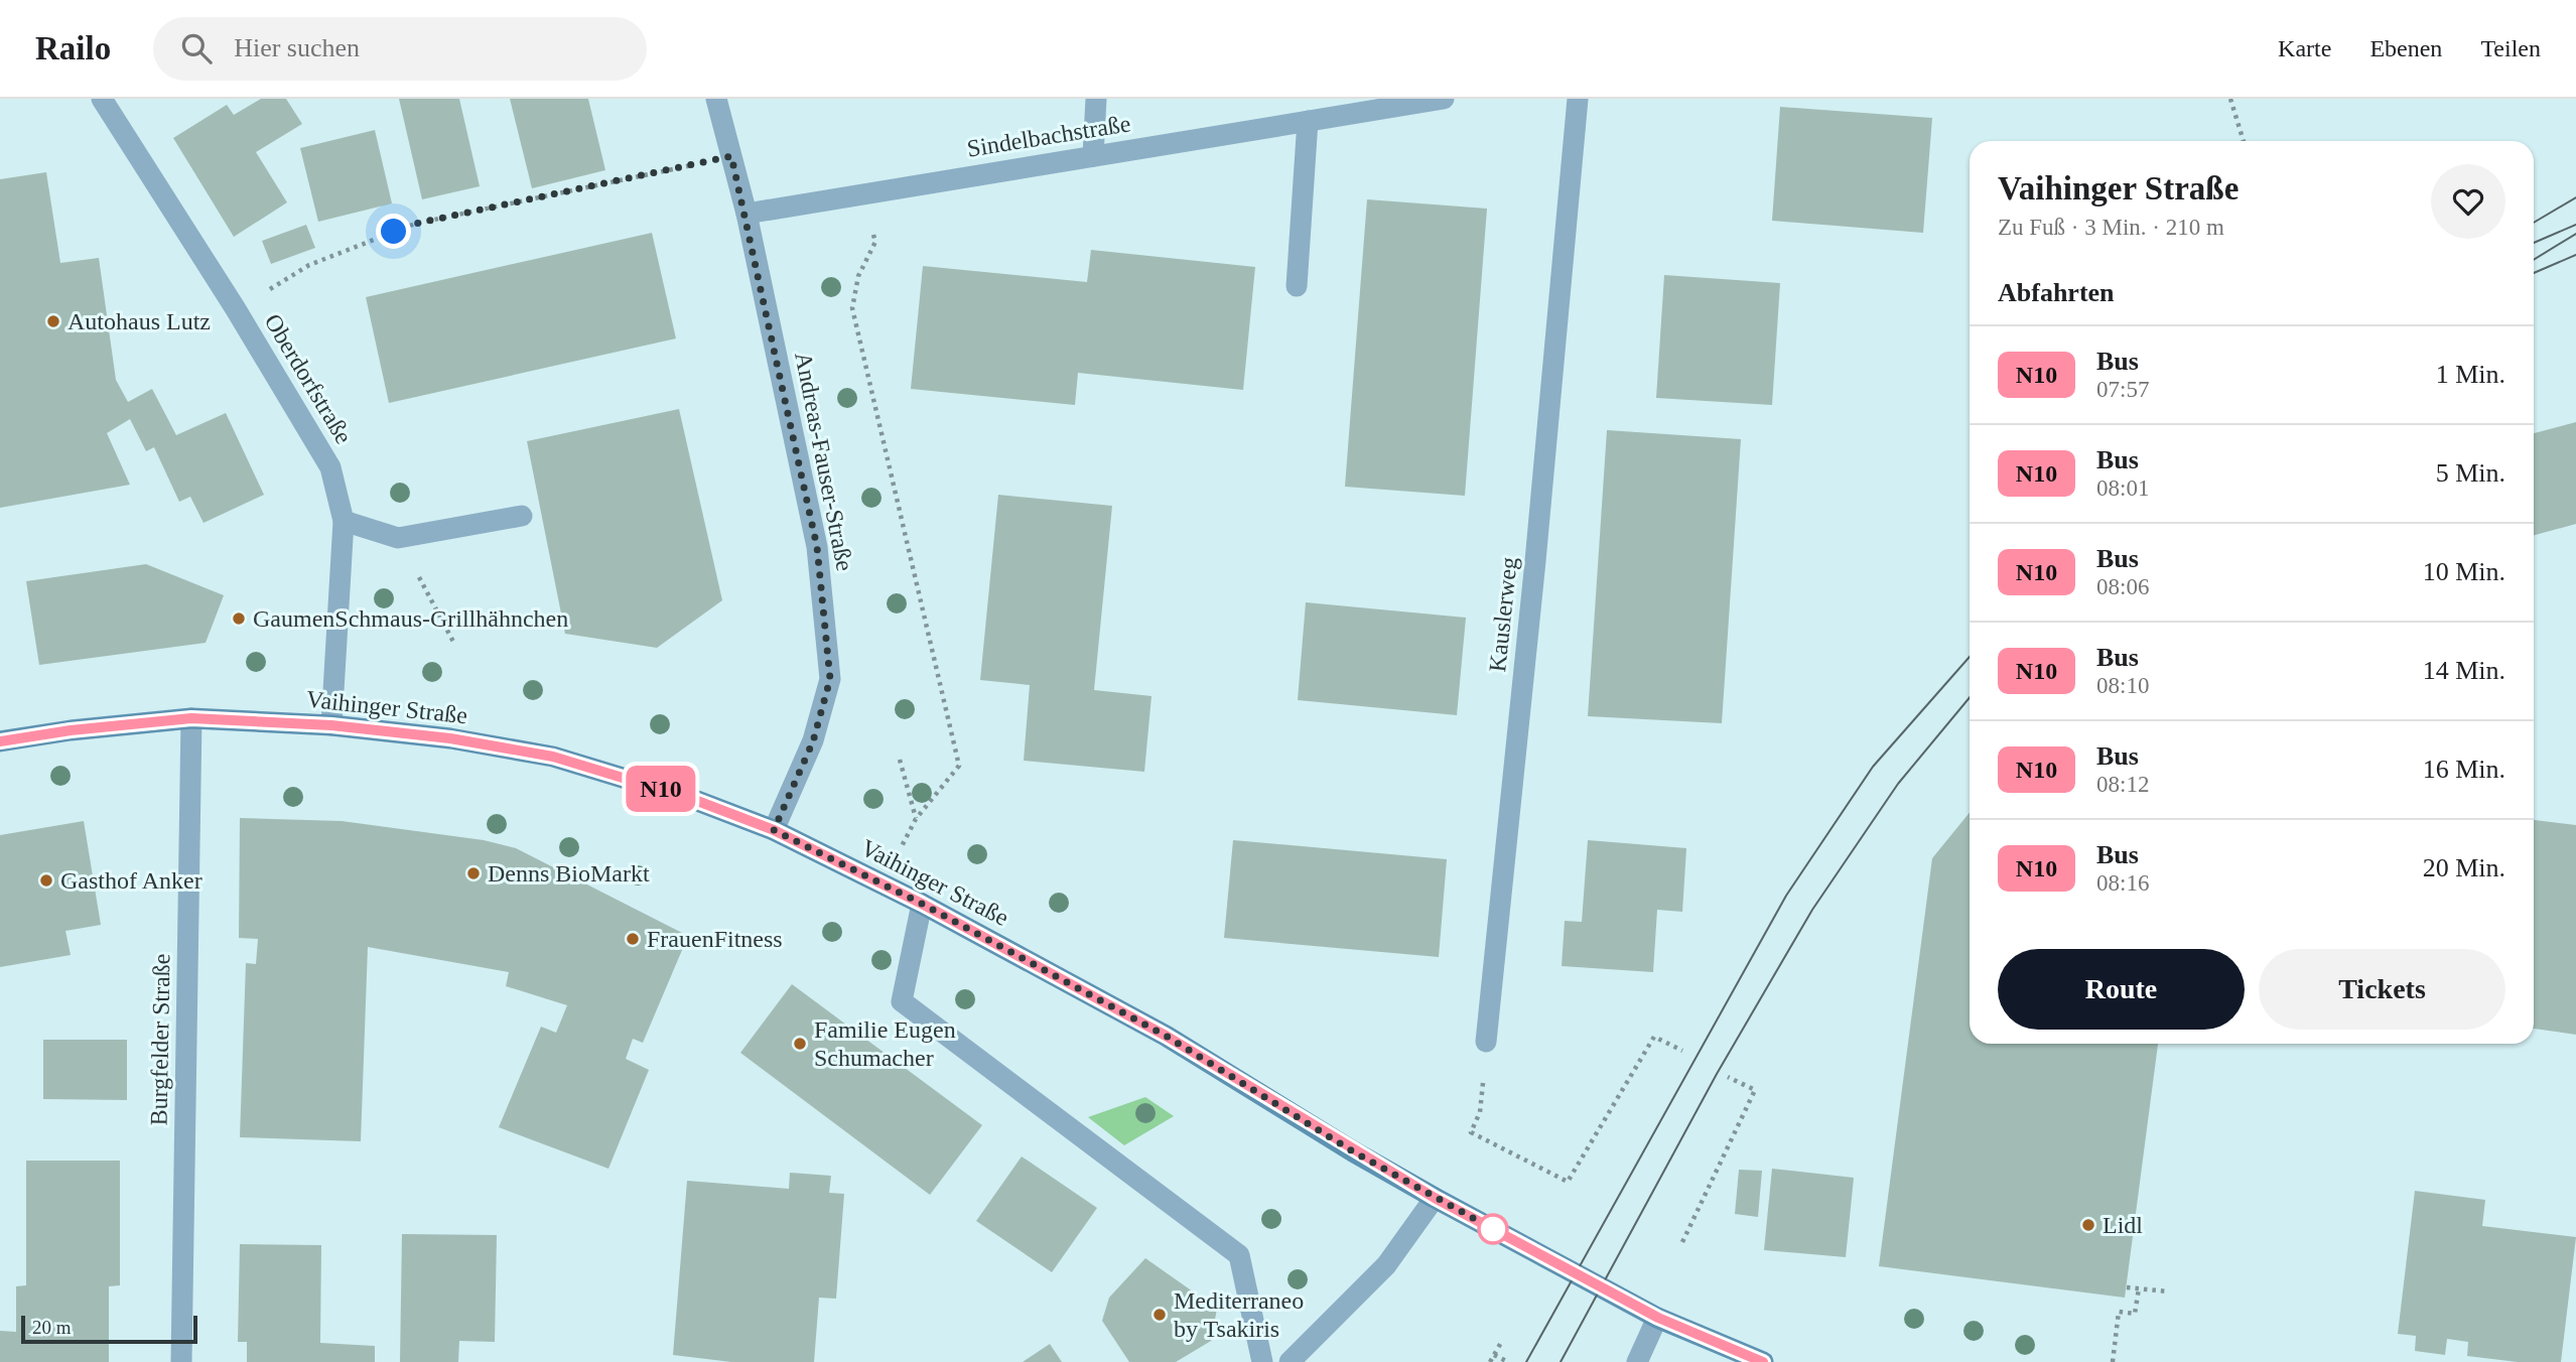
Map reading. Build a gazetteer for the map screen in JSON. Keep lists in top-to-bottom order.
{
  "streets": {
    "main road": ["Vaihinger Straße"],
    "street": [
      "Sindelbachstraße",
      "Oberdorfstraße",
      "Andreas-Fauser-Straße",
      "Kauslerweg",
      "Burgfelder Straße"
    ]
  },
  "crossings": [
    ["Sindelbachstraße", "Andreas-Fauser-Straße"],
    ["Oberdorfstraße", "Vaihinger Straße"],
    ["Andreas-Fauser-Straße", "Vaihinger Straße"],
    ["Vaihinger Straße", "Burgfelder Straße"]
  ],
  "places": [
    "Autohaus Lutz",
    "GaumenSchmaus-Grillhähnchen",
    "Denns BioMarkt",
    "Gasthof Anker",
    "FrauenFitness",
    "Familie Eugen Schumacher",
    "Lidl",
    "Mediterraneo by Tsakiris"
  ],
  "lines": ["bus line N10"],
  "scale_bar": "20 m",
  "page": {
    "header": "Railo",
    "search": "Hier suchen",
    "nav": ["Karte", "Ebenen", "Teilen"],
    "on_map": "N10",
    "heading": [
      ["Vaihinger Straße", "Zu Fuß · 3 Min. · 210 m"],
      "Abfahrten"
    ],
    "list": [
      {
        "mark": "N10",
        "name": "Bus",
        "note": "07:57",
        "value": "1 Min."
      },
      {
        "mark": "N10",
        "name": "Bus",
        "note": "08:01",
        "value": "5 Min."
      },
      {
        "mark": "N10",
        "name": "Bus",
        "note": "08:06",
        "value": "10 Min."
      },
      {
        "mark": "N10",
        "name": "Bus",
        "note": "08:10",
        "value": "14 Min."
      },
      {
        "mark": "N10",
        "name": "Bus",
        "note": "08:12",
        "value": "16 Min."
      },
      {
        "mark": "N10",
        "name": "Bus",
        "note": "08:16",
        "value": "20 Min."
      }
    ],
    "buttons": ["Route", "Tickets"],
    "scale": "20 m"
  }
}
